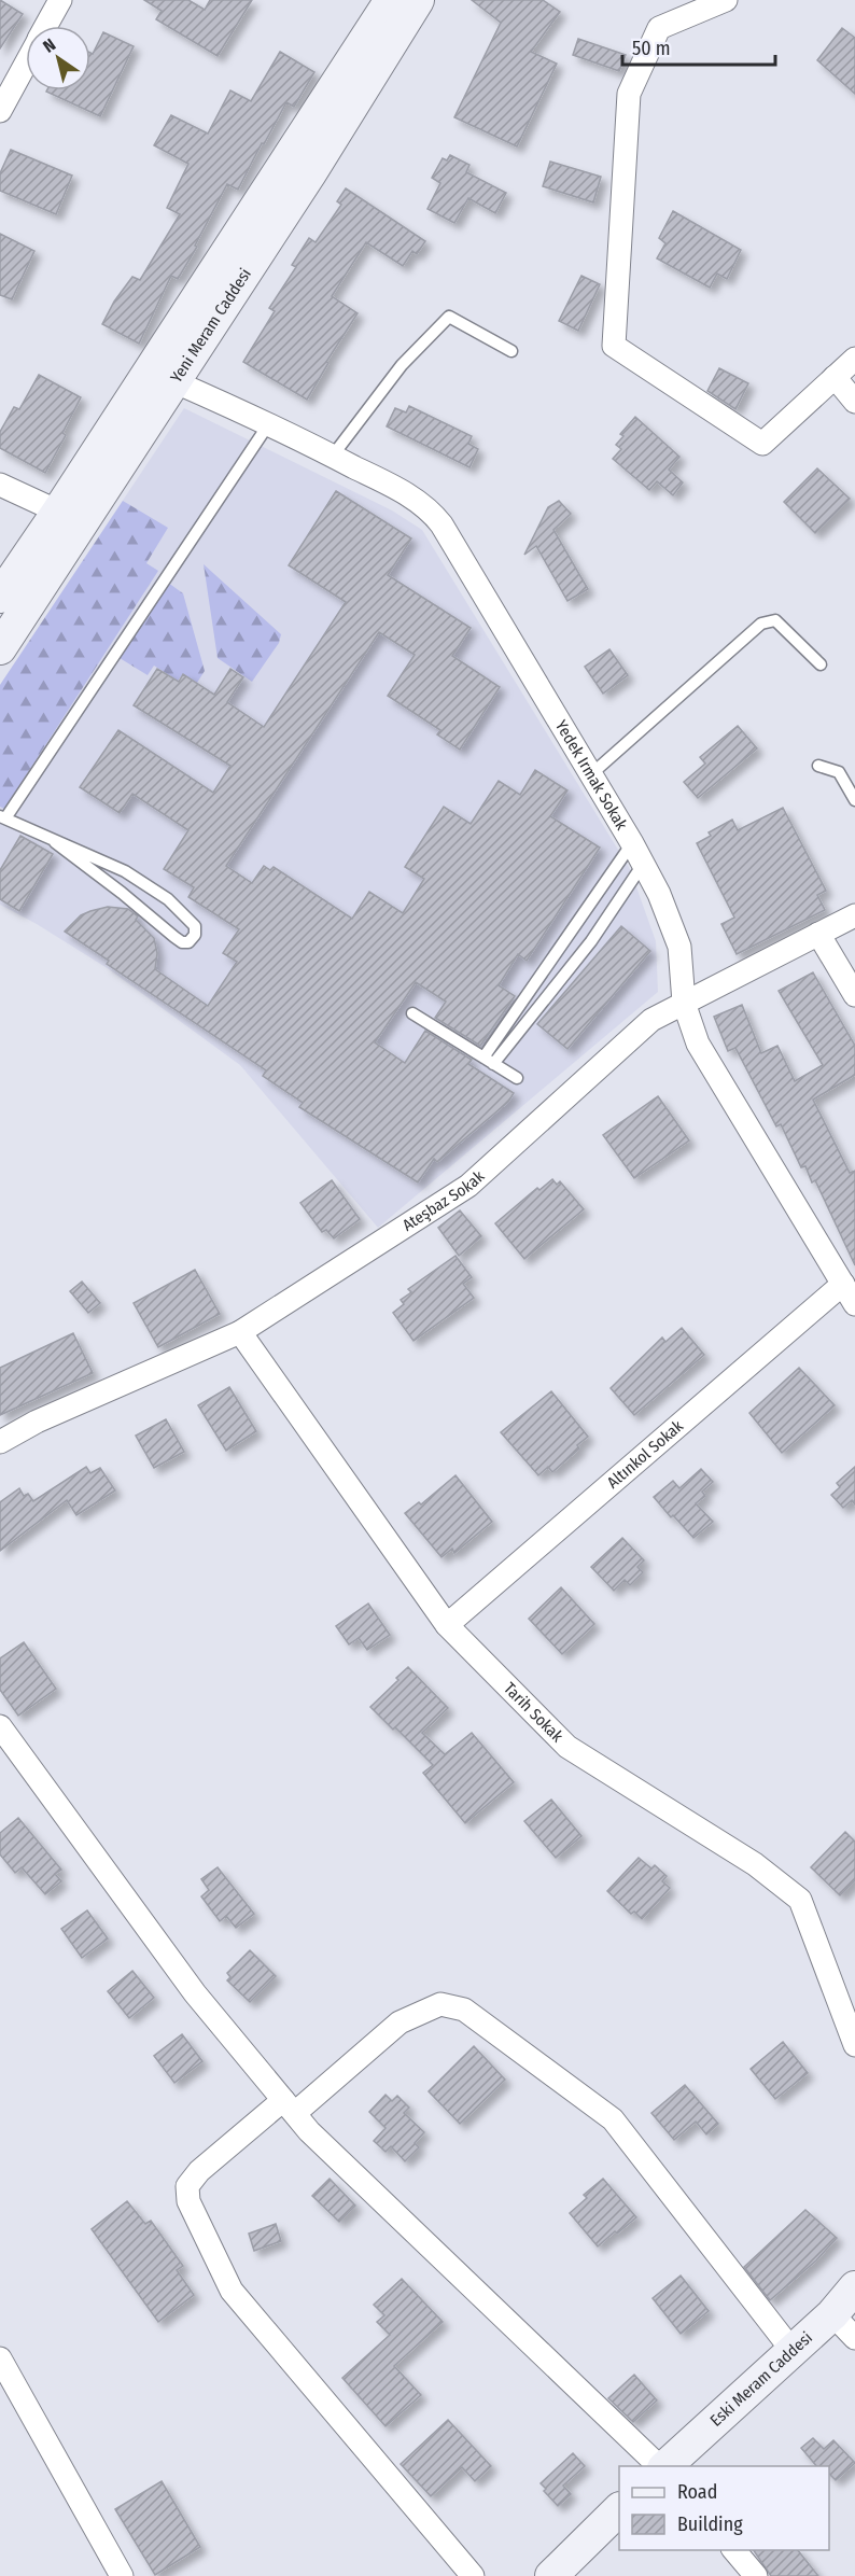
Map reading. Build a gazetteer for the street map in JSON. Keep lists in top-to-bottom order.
{
  "streets": {
    "main road": ["Yeni Meram Caddesi", "Eski Meram Caddesi"],
    "street": [
      "Yedek Irmak Sokak",
      "Ateşbaz Sokak",
      "Altınkol Sokak",
      "Tarih Sokak"
    ]
  },
  "crossings": [
    ["Yeni Meram Caddesi", "Yedek Irmak Sokak"],
    ["Yedek Irmak Sokak", "Ateşbaz Sokak"],
    ["Yedek Irmak Sokak", "Altınkol Sokak"],
    ["Ateşbaz Sokak", "Tarih Sokak"],
    ["Altınkol Sokak", "Tarih Sokak"]
  ],
  "legend": ["Road", "Building"],
  "scale_bar": "50 m",
  "north": "top left"
}
